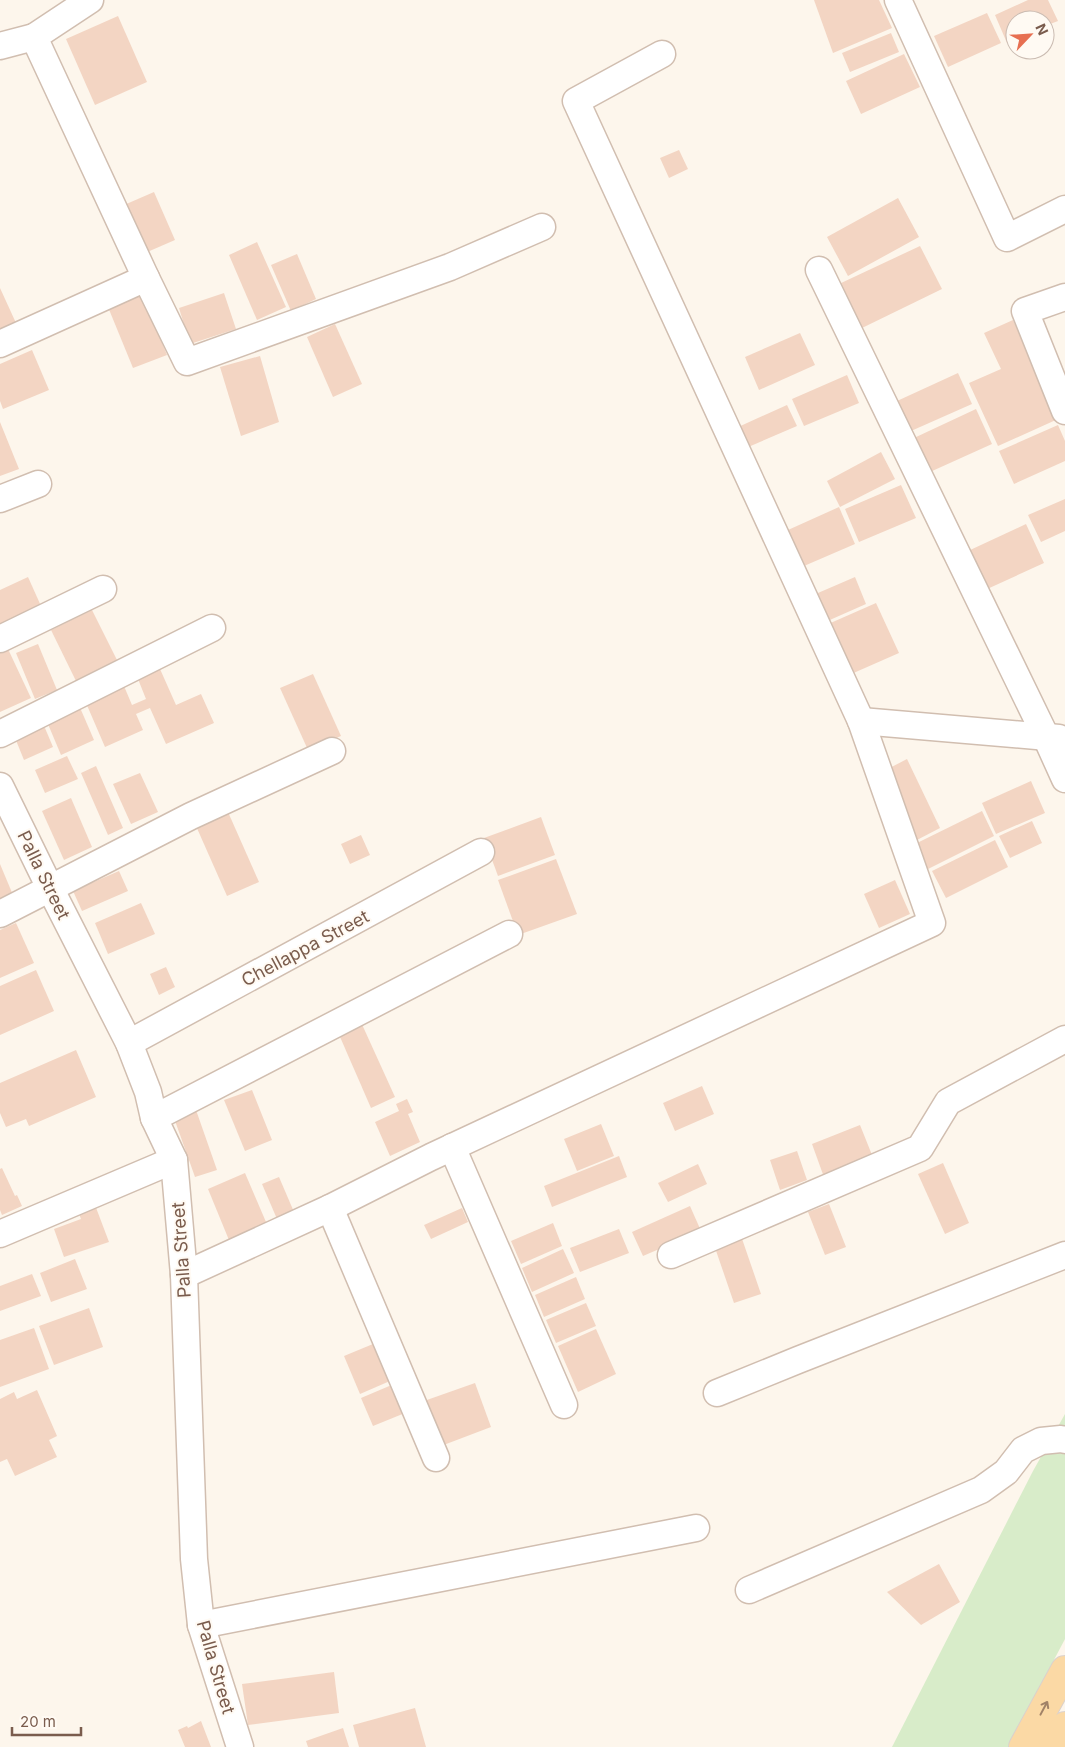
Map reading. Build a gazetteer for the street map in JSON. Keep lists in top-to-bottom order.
{
  "streets": {
    "street": ["Palla Street", "Chellappa Street"]
  },
  "crossings": [
    ["Palla Street", "Chellappa Street"]
  ],
  "scale_bar": "20 m",
  "north": "top right"
}
